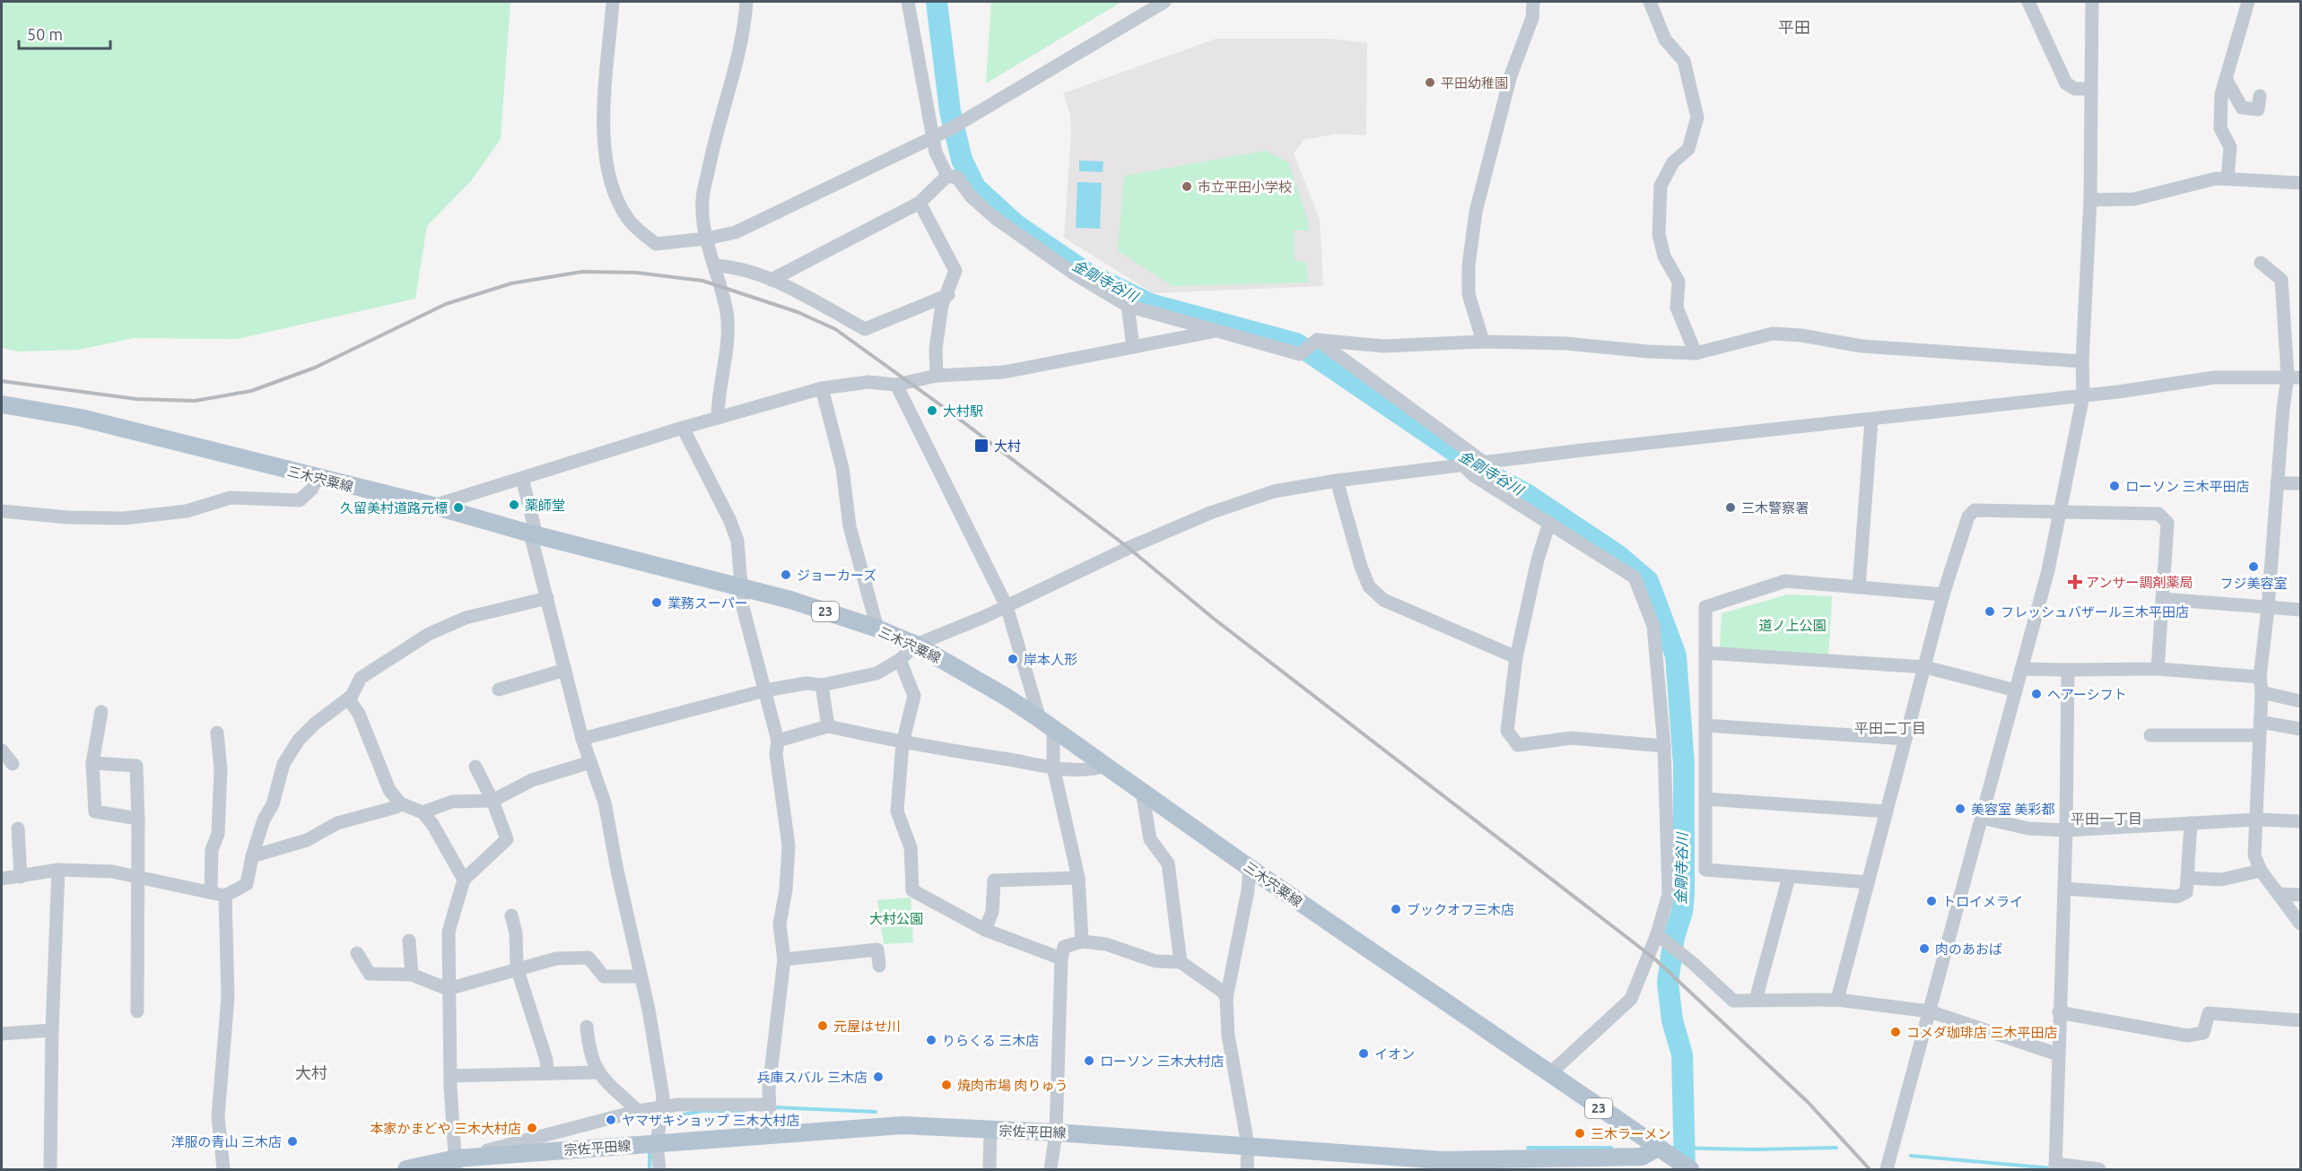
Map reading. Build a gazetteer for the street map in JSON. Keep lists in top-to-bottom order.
{
  "streets": {
    "main road": ["三木宍粟線", "23", "宗佐平田線"]
  },
  "crossings": [
    ["三木宍粟線", "宗佐平田線"]
  ],
  "districts": [
    "平田",
    "平田二丁目",
    "平田一丁目",
    "大村"
  ],
  "water": ["金剛寺谷川"],
  "parks": ["道ノ上公園", "大村公園"],
  "places": {
    "other": [
      "平田幼稚園",
      "市立平田小学校",
      "大村駅",
      "ローソン 三木平田店",
      "薬師堂",
      "久留美村道路元標",
      "三木警察署",
      "フジ美容室",
      "ジョーカーズ",
      "業務スーパー",
      "フレッシュバザール三木平田店",
      "岸本人形",
      "ヘアーシフト",
      "美容室 美彩都",
      "トロイメライ",
      "ブックオフ三木店",
      "肉のあおば",
      "元屋はせ川",
      "コメダ珈琲店 三木平田店",
      "りらくる 三木店",
      "イオン",
      "ローソン 三木大村店",
      "兵庫スバル 三木店",
      "焼肉市場 肉りゅう",
      "ヤマザキショップ 三木大村店",
      "本家かまどや 三木大村店",
      "三木ラーメン",
      "洋服の青山 三木店"
    ],
    "transit": ["大村"],
    "health": ["アンサー調剤薬局"]
  },
  "scale_bar": "50 m"
}
